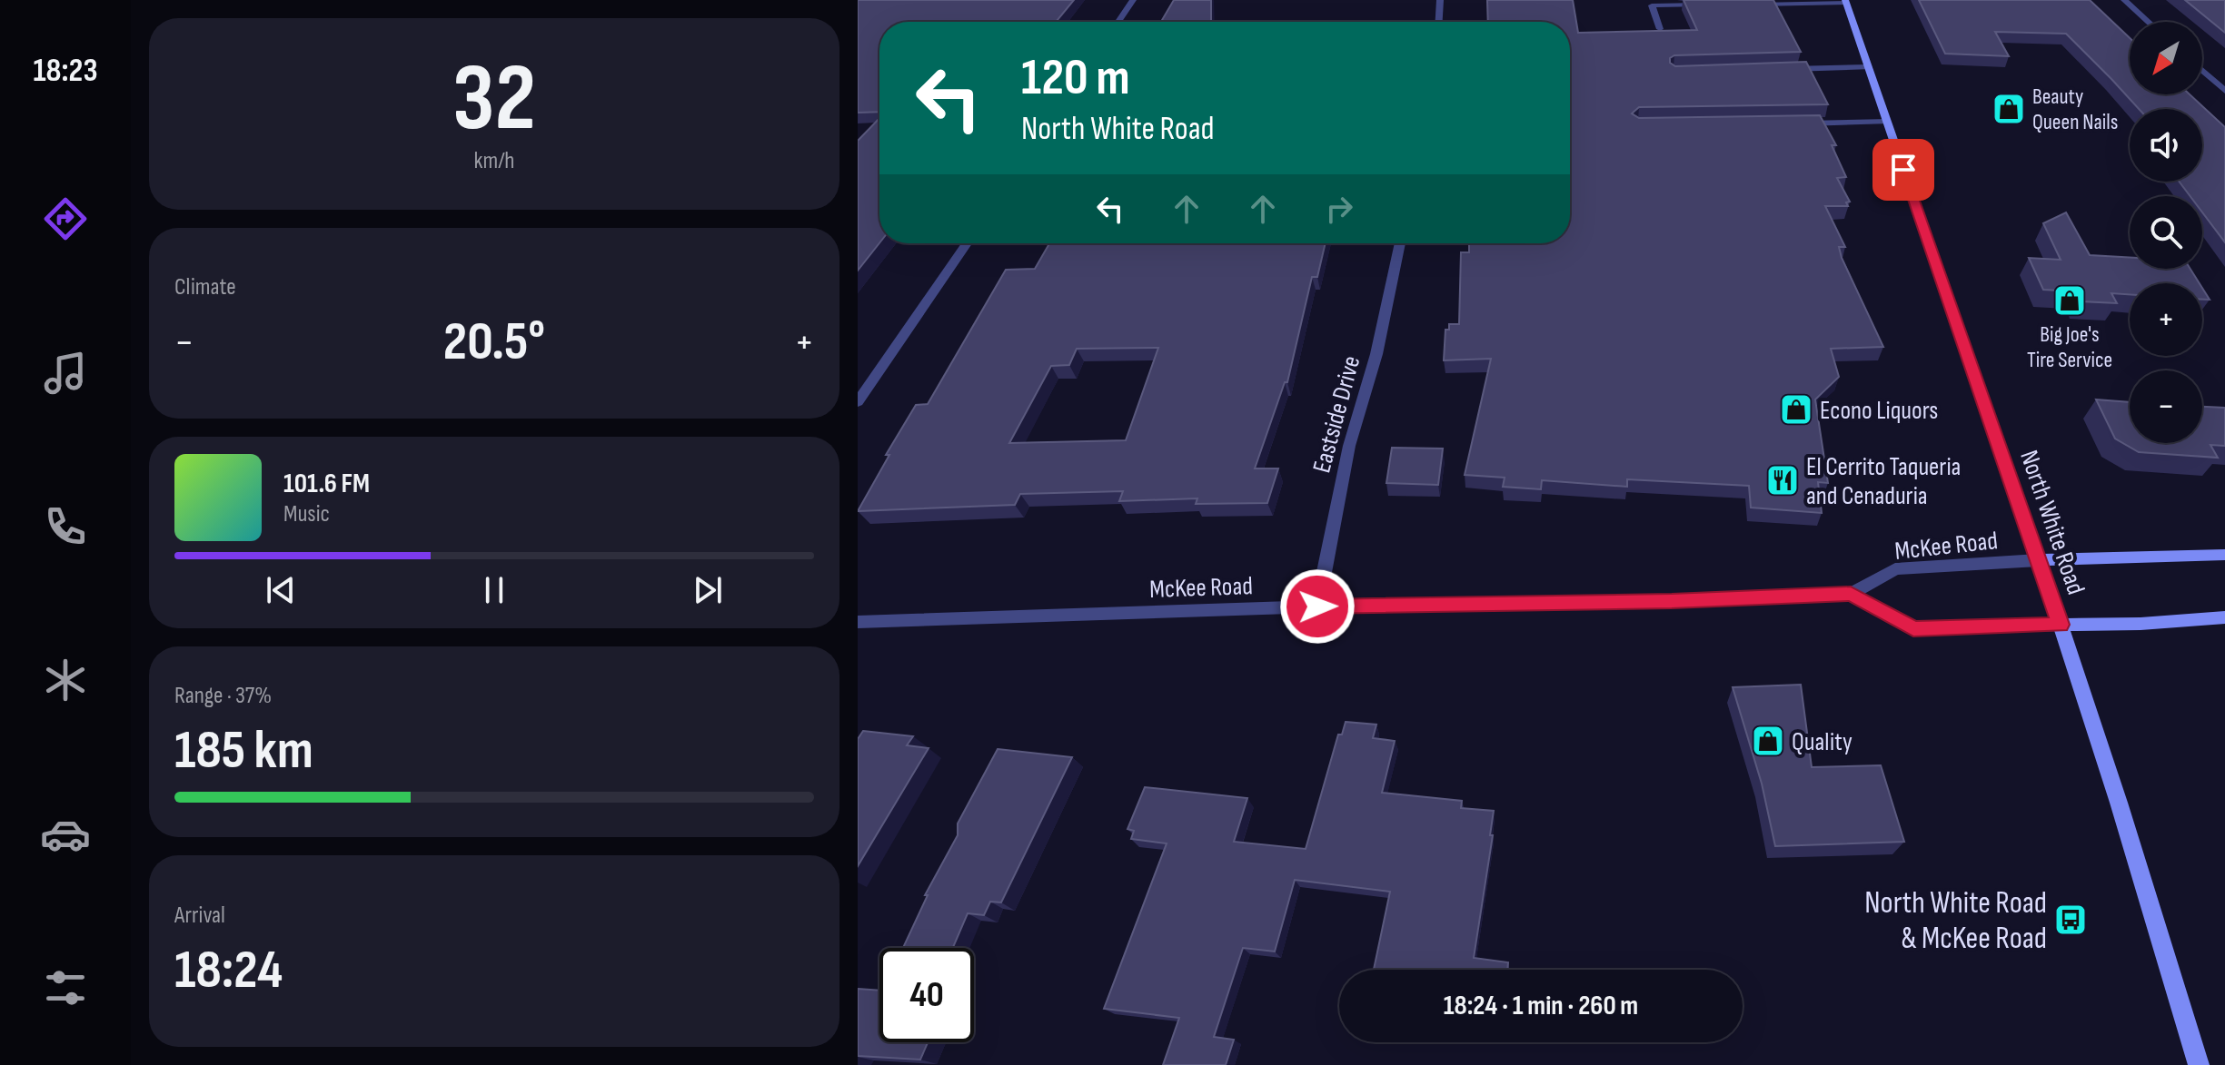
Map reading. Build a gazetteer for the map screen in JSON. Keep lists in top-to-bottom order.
{
  "streets": {
    "main road": ["North White Road", "McKee Road"],
    "street": ["Eastside Drive"]
  },
  "crossings": [
    ["Eastside Drive", "McKee Road"],
    ["North White Road", "McKee Road"]
  ],
  "places": {
    "shop": [
      "Beauty Queen Nails",
      "Big Joe's Tire Service",
      "Econo Liquors",
      "Quality"
    ],
    "restaurant": ["El Cerrito Taqueria and Cenaduria"],
    "bus stop": ["North White Road & McKee Road"]
  },
  "north": "bottom left",
  "page": {
    "tabs": "18:23",
    "tile": [
      ["32", "km/h"],
      "Climate",
      ["Range · 37%", "185 km"],
      ["Arrival", "18:24"]
    ],
    "map_buttons": ["+", "−"],
    "turn": ["120 m", "North White Road"],
    "heat": ["−", "20.5°", "+"],
    "song": ["101.6 FM", "Music"],
    "limit": "40",
    "trip": "18:24 · 1 min · 260 m"
  }
}
